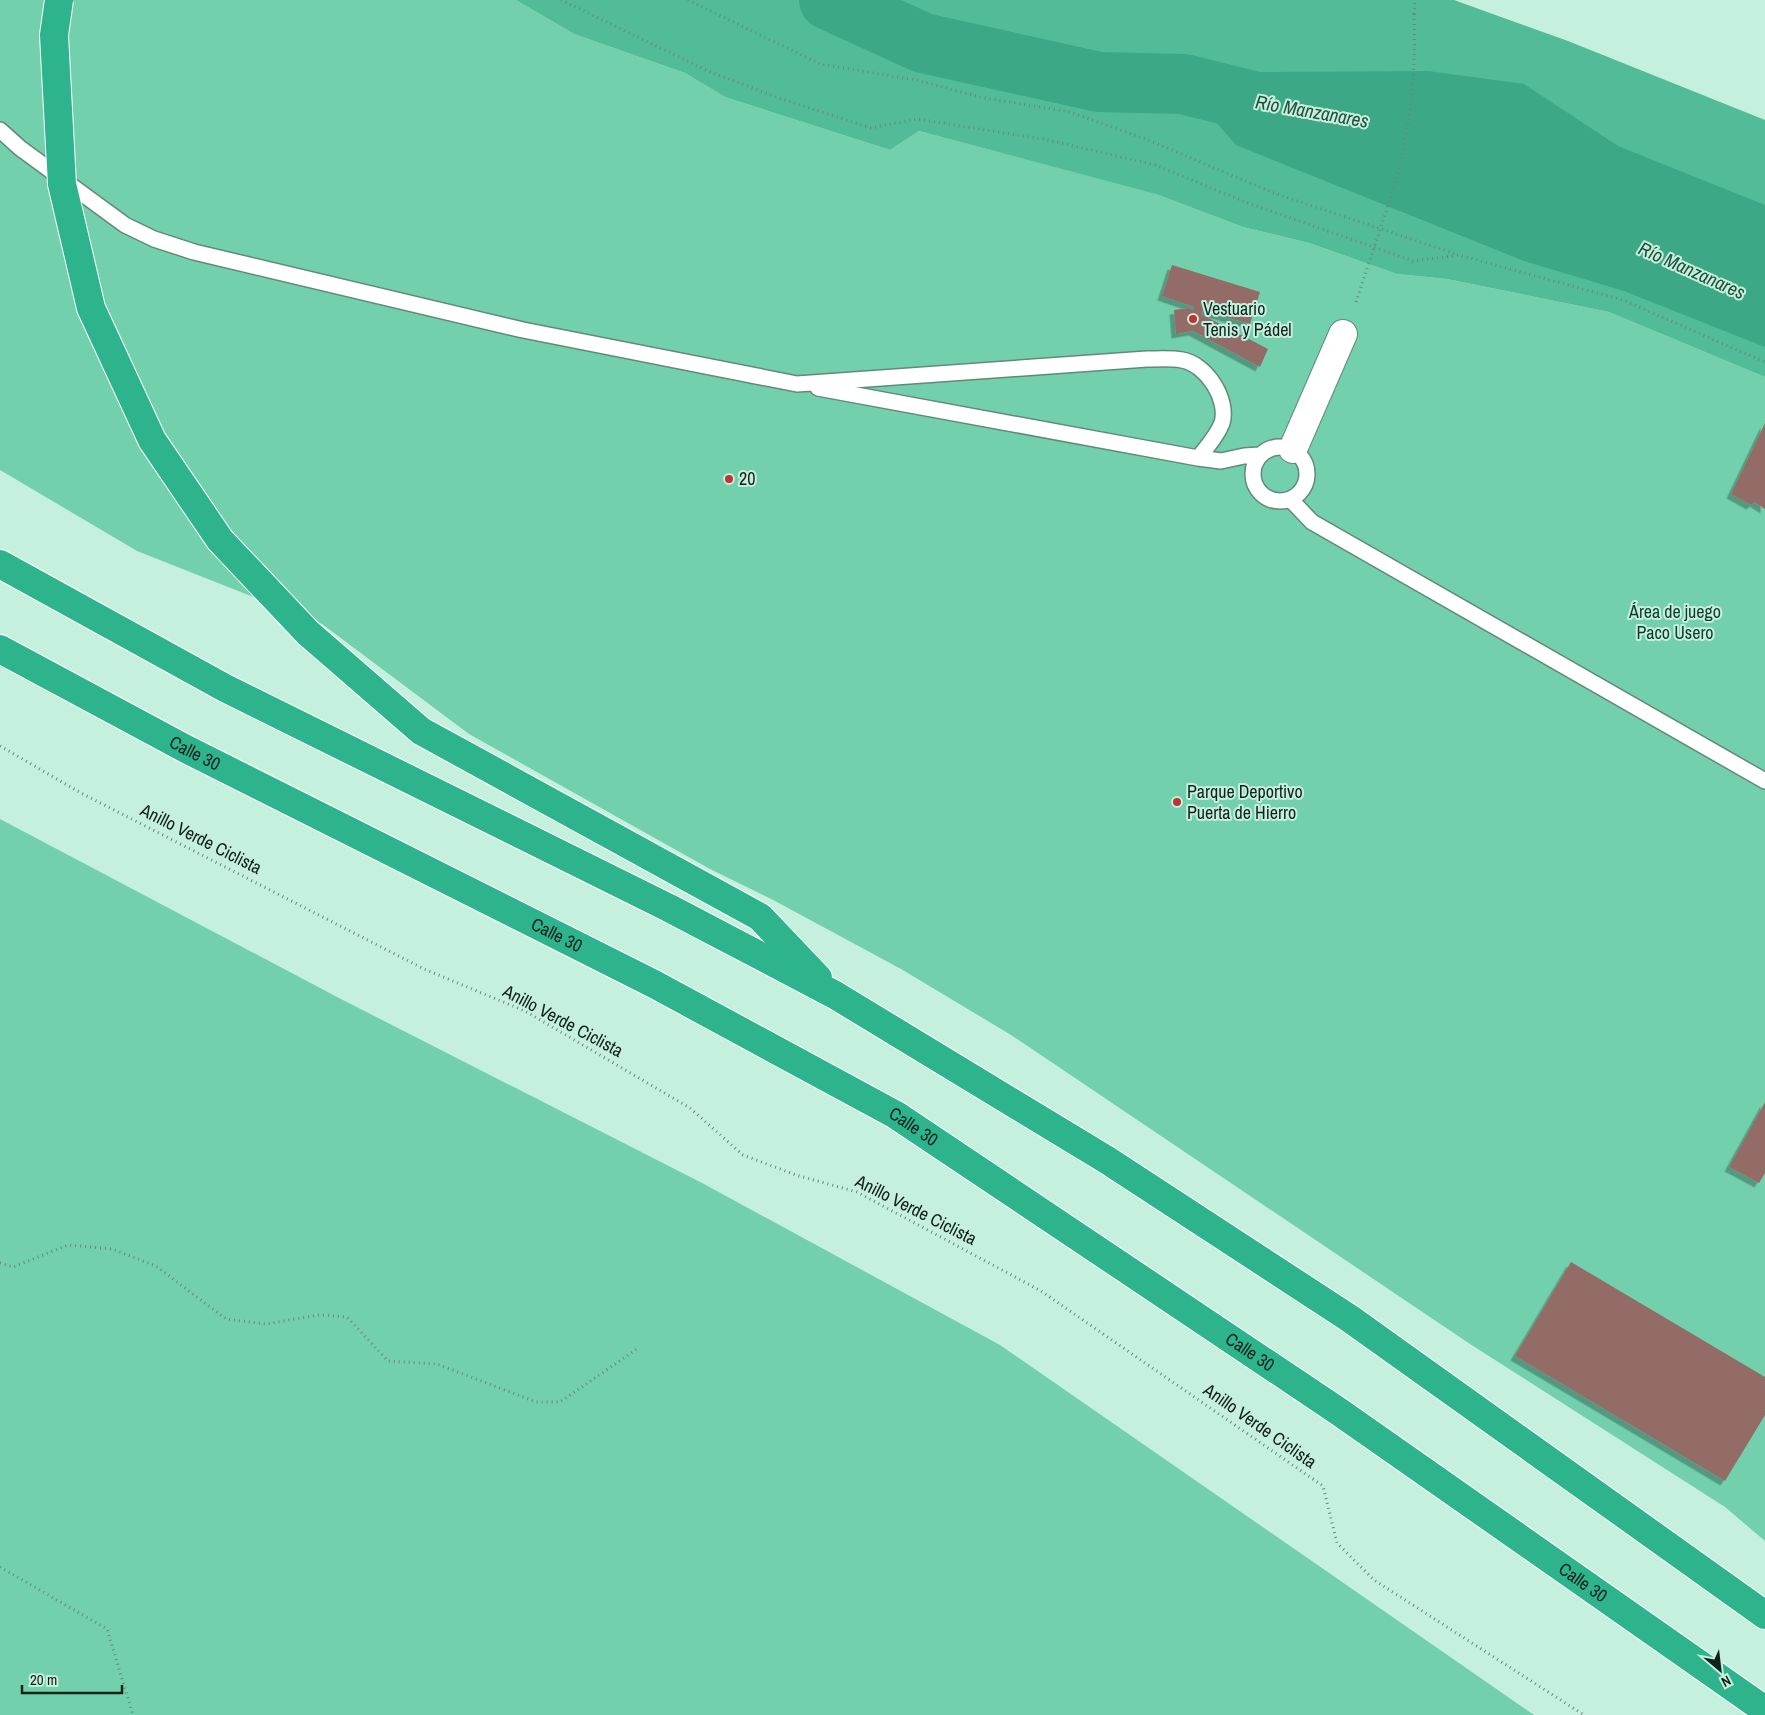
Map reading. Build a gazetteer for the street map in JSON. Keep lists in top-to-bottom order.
{
  "streets": {
    "highway": ["Calle 30"],
    "path": ["Anillo Verde Ciclista"]
  },
  "water": ["Río Manzanares"],
  "parks": ["Área de juego Paco Usero"],
  "places": ["Vestuario Tenis y Pádel", "20", "Parque Deportivo Puerta de Hierro"],
  "scale_bar": "20 m",
  "north": "bottom right"
}
